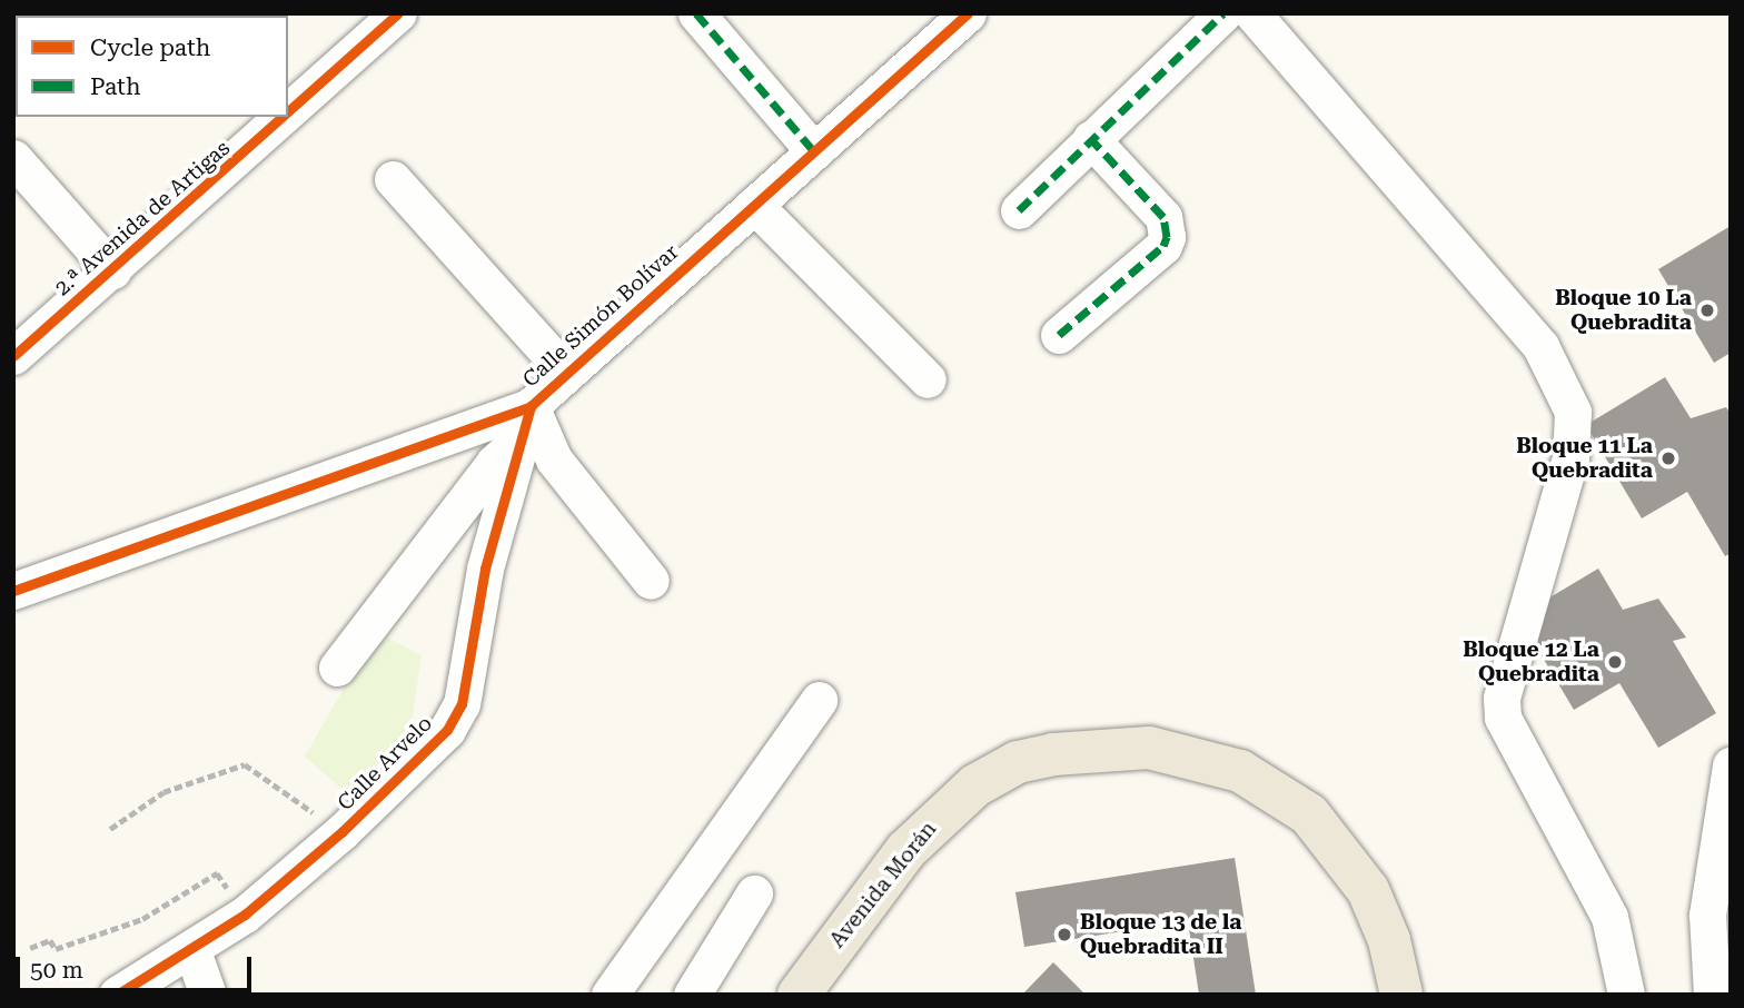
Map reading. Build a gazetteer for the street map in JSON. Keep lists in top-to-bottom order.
{
  "streets": {
    "main road": ["Avenida Morán"],
    "street": ["2.ª Avenida de Artigas", "Calle Simón Bolívar", "Calle Arvelo"]
  },
  "crossings": [
    ["Calle Simón Bolívar", "Calle Arvelo"]
  ],
  "places": [
    "Bloque 10 La Quebradita",
    "Bloque 11 La Quebradita",
    "Bloque 12 La Quebradita",
    "Bloque 13 de la Quebradita II"
  ],
  "legend": ["Cycle path", "Path"],
  "scale_bar": "50 m"
}
